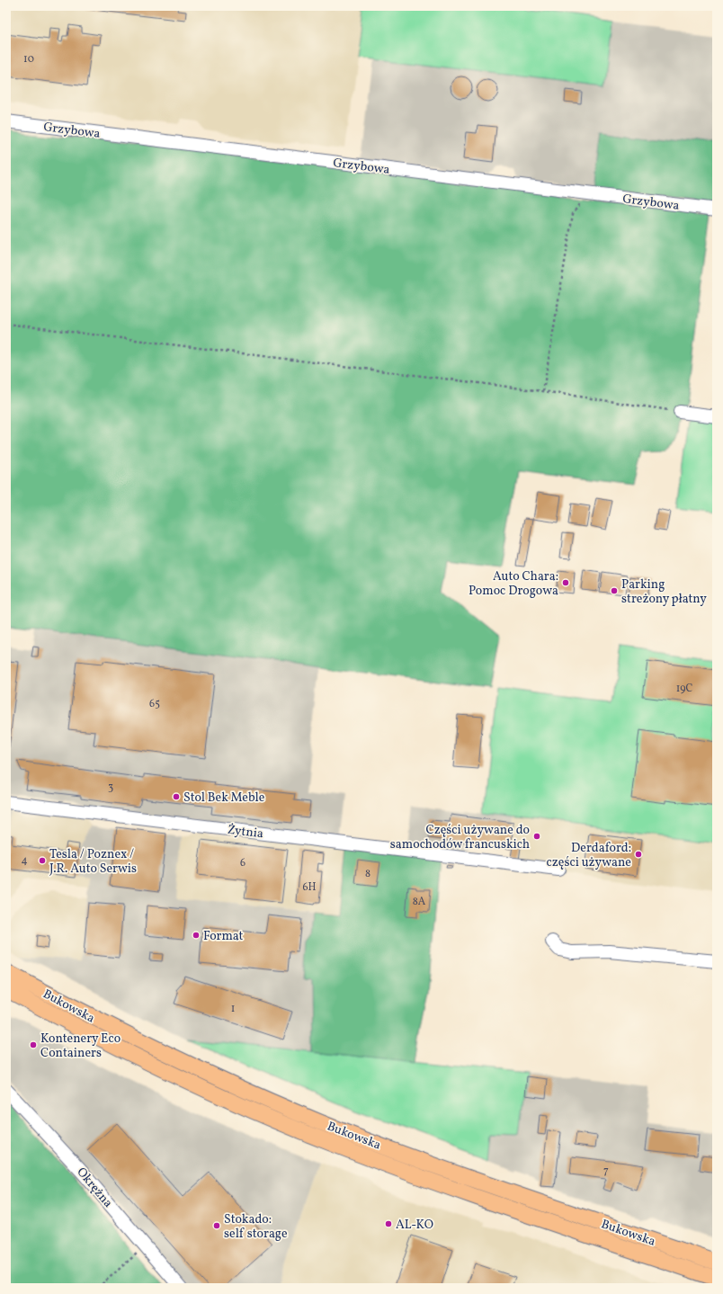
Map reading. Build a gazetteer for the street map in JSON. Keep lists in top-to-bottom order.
{
  "streets": {
    "main road": ["Bukowska"],
    "street": ["Grzybowa", "Żytnia", "Okrężna"]
  },
  "places": [
    "Auto Chara: Pomoc Drogowa",
    "Parking streżony płatny",
    "Stol Bek Meble",
    "Części używane do samochodów francuskich",
    "Derdaford: części używane",
    "Tesla / Poznex / J.R. Auto Serwis",
    "Format",
    "Kontenery Eco Containers",
    "AL-KO",
    "Stokado: self storage"
  ],
  "house_numbers": [
    "10",
    "19C",
    "65",
    "3",
    "4",
    "6",
    "8",
    "6H",
    "8A",
    "1",
    "7"
  ]
}
